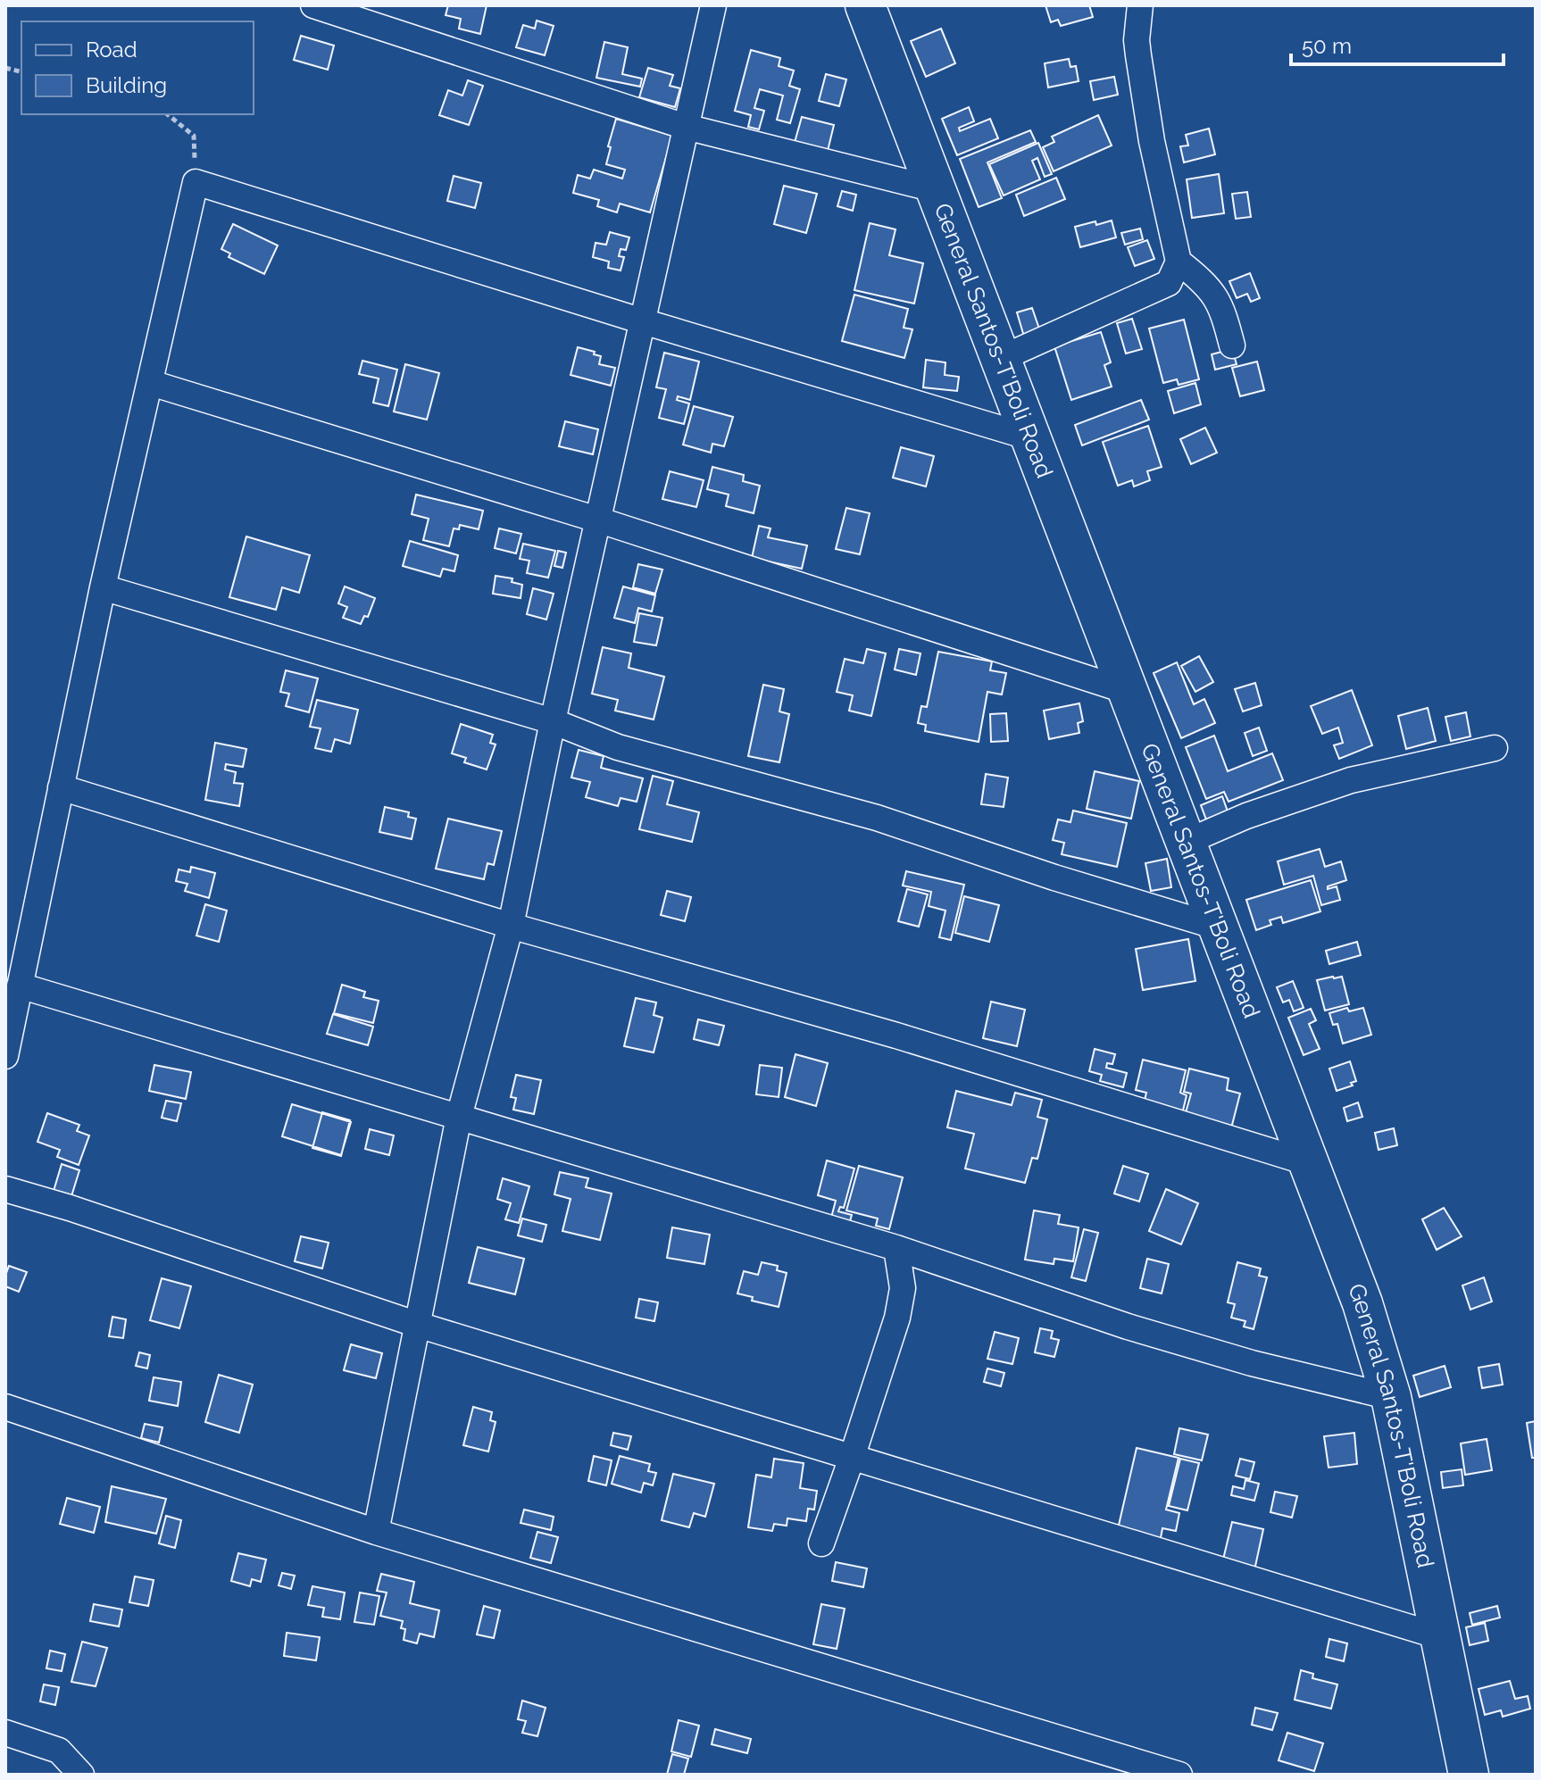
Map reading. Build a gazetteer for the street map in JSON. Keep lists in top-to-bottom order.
{
  "streets": {
    "main road": ["General Santos-T'Boli Road"]
  },
  "legend": ["Road", "Building"],
  "scale_bar": "50 m"
}
